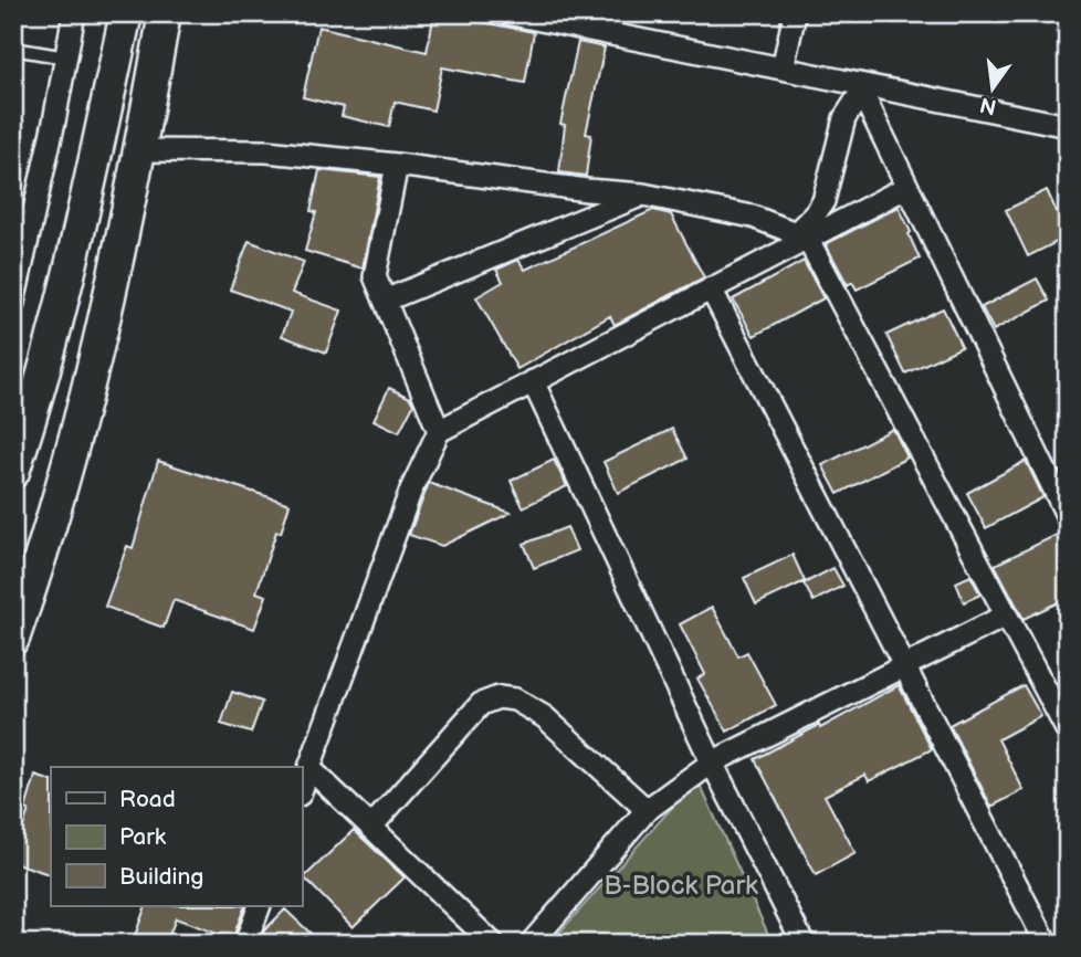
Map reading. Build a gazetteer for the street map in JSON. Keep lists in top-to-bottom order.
{
  "parks": ["B-Block Park"],
  "legend": ["Road", "Park", "Building"],
  "north": "bottom"
}
